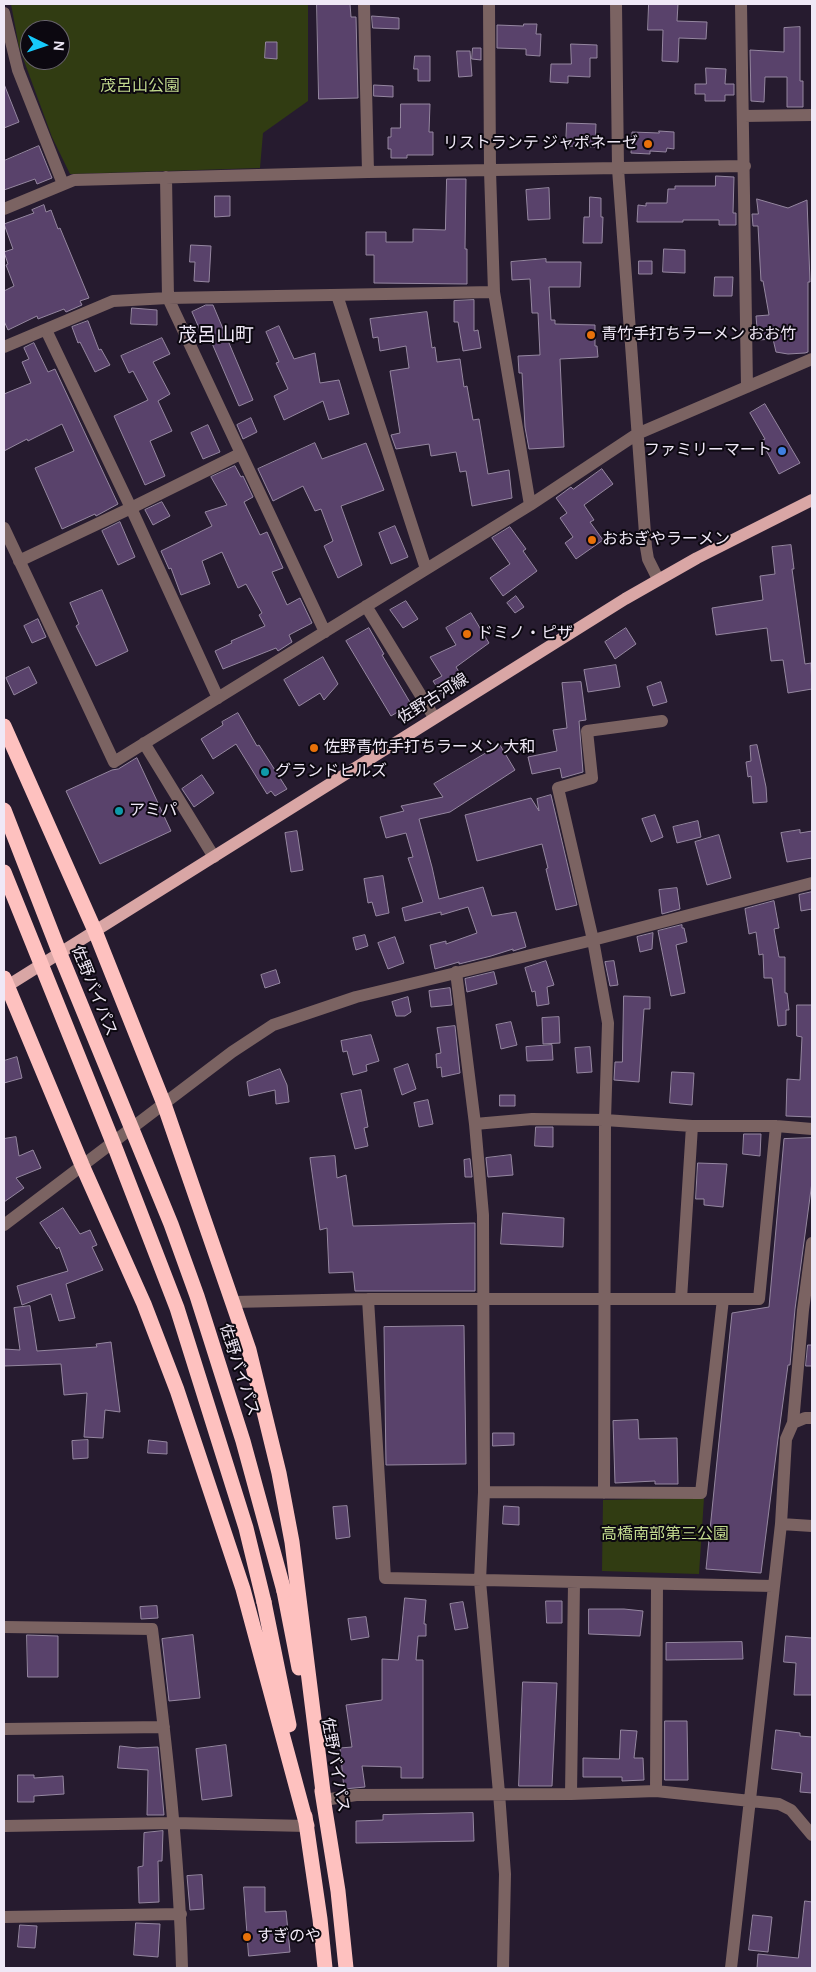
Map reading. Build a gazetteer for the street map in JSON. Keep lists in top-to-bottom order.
{
  "streets": {
    "highway": ["佐野バイパス"],
    "main road": ["佐野古河線"]
  },
  "districts": ["茂呂山町"],
  "parks": ["茂呂山公園", "高橋南部第三公園"],
  "places": [
    "リストランテ ジャポネーゼ",
    "青竹手打ちラーメン おお竹",
    "ファミリーマート",
    "おおぎやラーメン",
    "ドミノ・ピザ",
    "佐野青竹手打ちラーメン 大和",
    "グランドヒルズ",
    "アミパ",
    "すぎのや"
  ],
  "north": "right"
}
